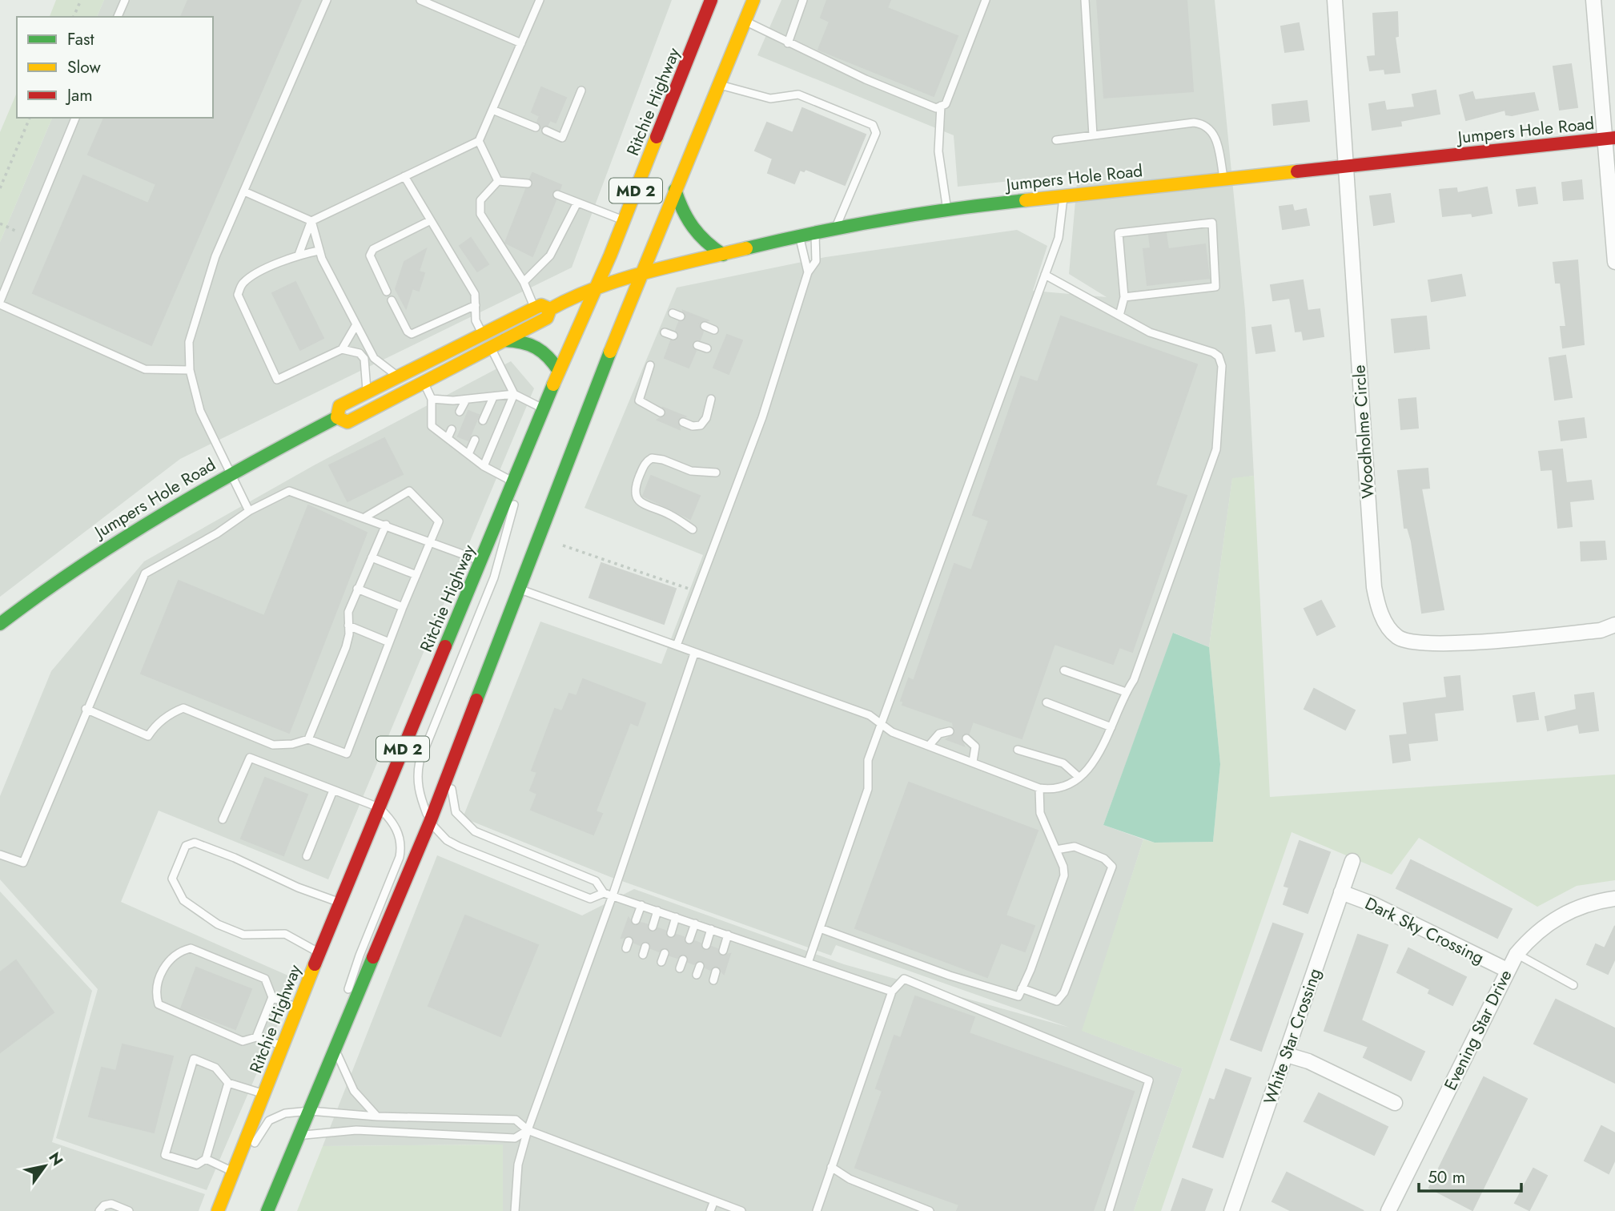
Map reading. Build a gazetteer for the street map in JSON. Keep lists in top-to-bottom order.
{
  "streets": {
    "main road": ["Ritchie Highway", "Jumpers Hole Road", "MD 2"],
    "street": [
      "Woodholme Circle",
      "Dark Sky Crossing",
      "Evening Star Drive",
      "White Star Crossing"
    ]
  },
  "crossings": [
    ["Ritchie Highway", "Jumpers Hole Road"],
    ["Jumpers Hole Road", "MD 2"],
    ["Jumpers Hole Road", "Woodholme Circle"],
    ["Dark Sky Crossing", "Evening Star Drive"],
    ["Dark Sky Crossing", "White Star Crossing"]
  ],
  "legend": ["Fast", "Slow", "Jam"],
  "scale_bar": "50 m",
  "north": "top right"
}
